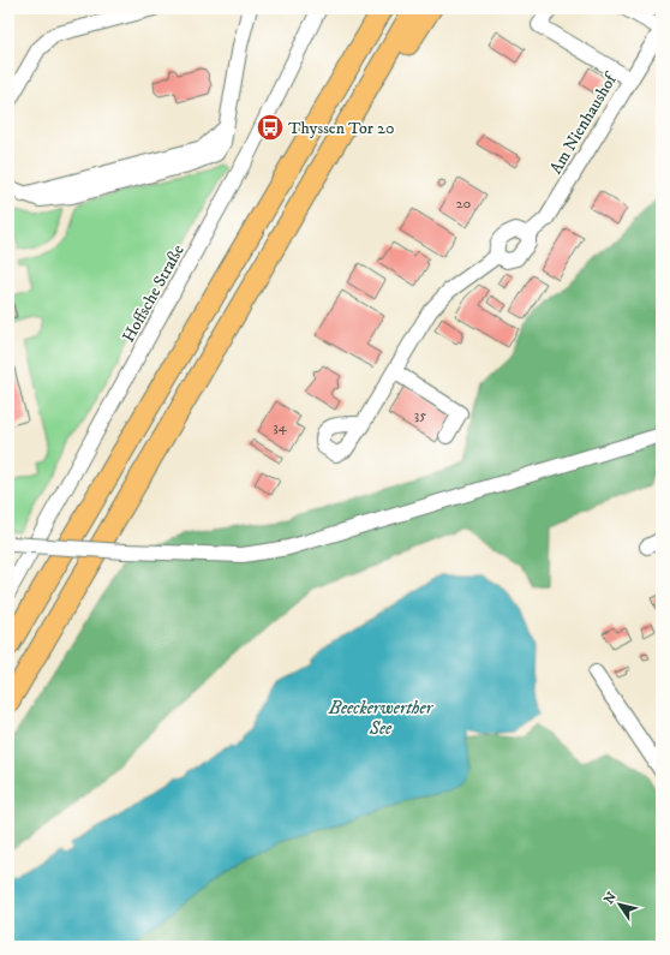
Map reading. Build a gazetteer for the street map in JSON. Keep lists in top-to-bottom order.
{
  "streets": {
    "street": ["Am Nienhaushof", "Hoffsche Straße"]
  },
  "water": ["Beeckerwerther See"],
  "places": {
    "bus stop": ["Thyssen Tor 20"]
  },
  "house_numbers": ["20", "35", "34"],
  "north": "top left"
}
